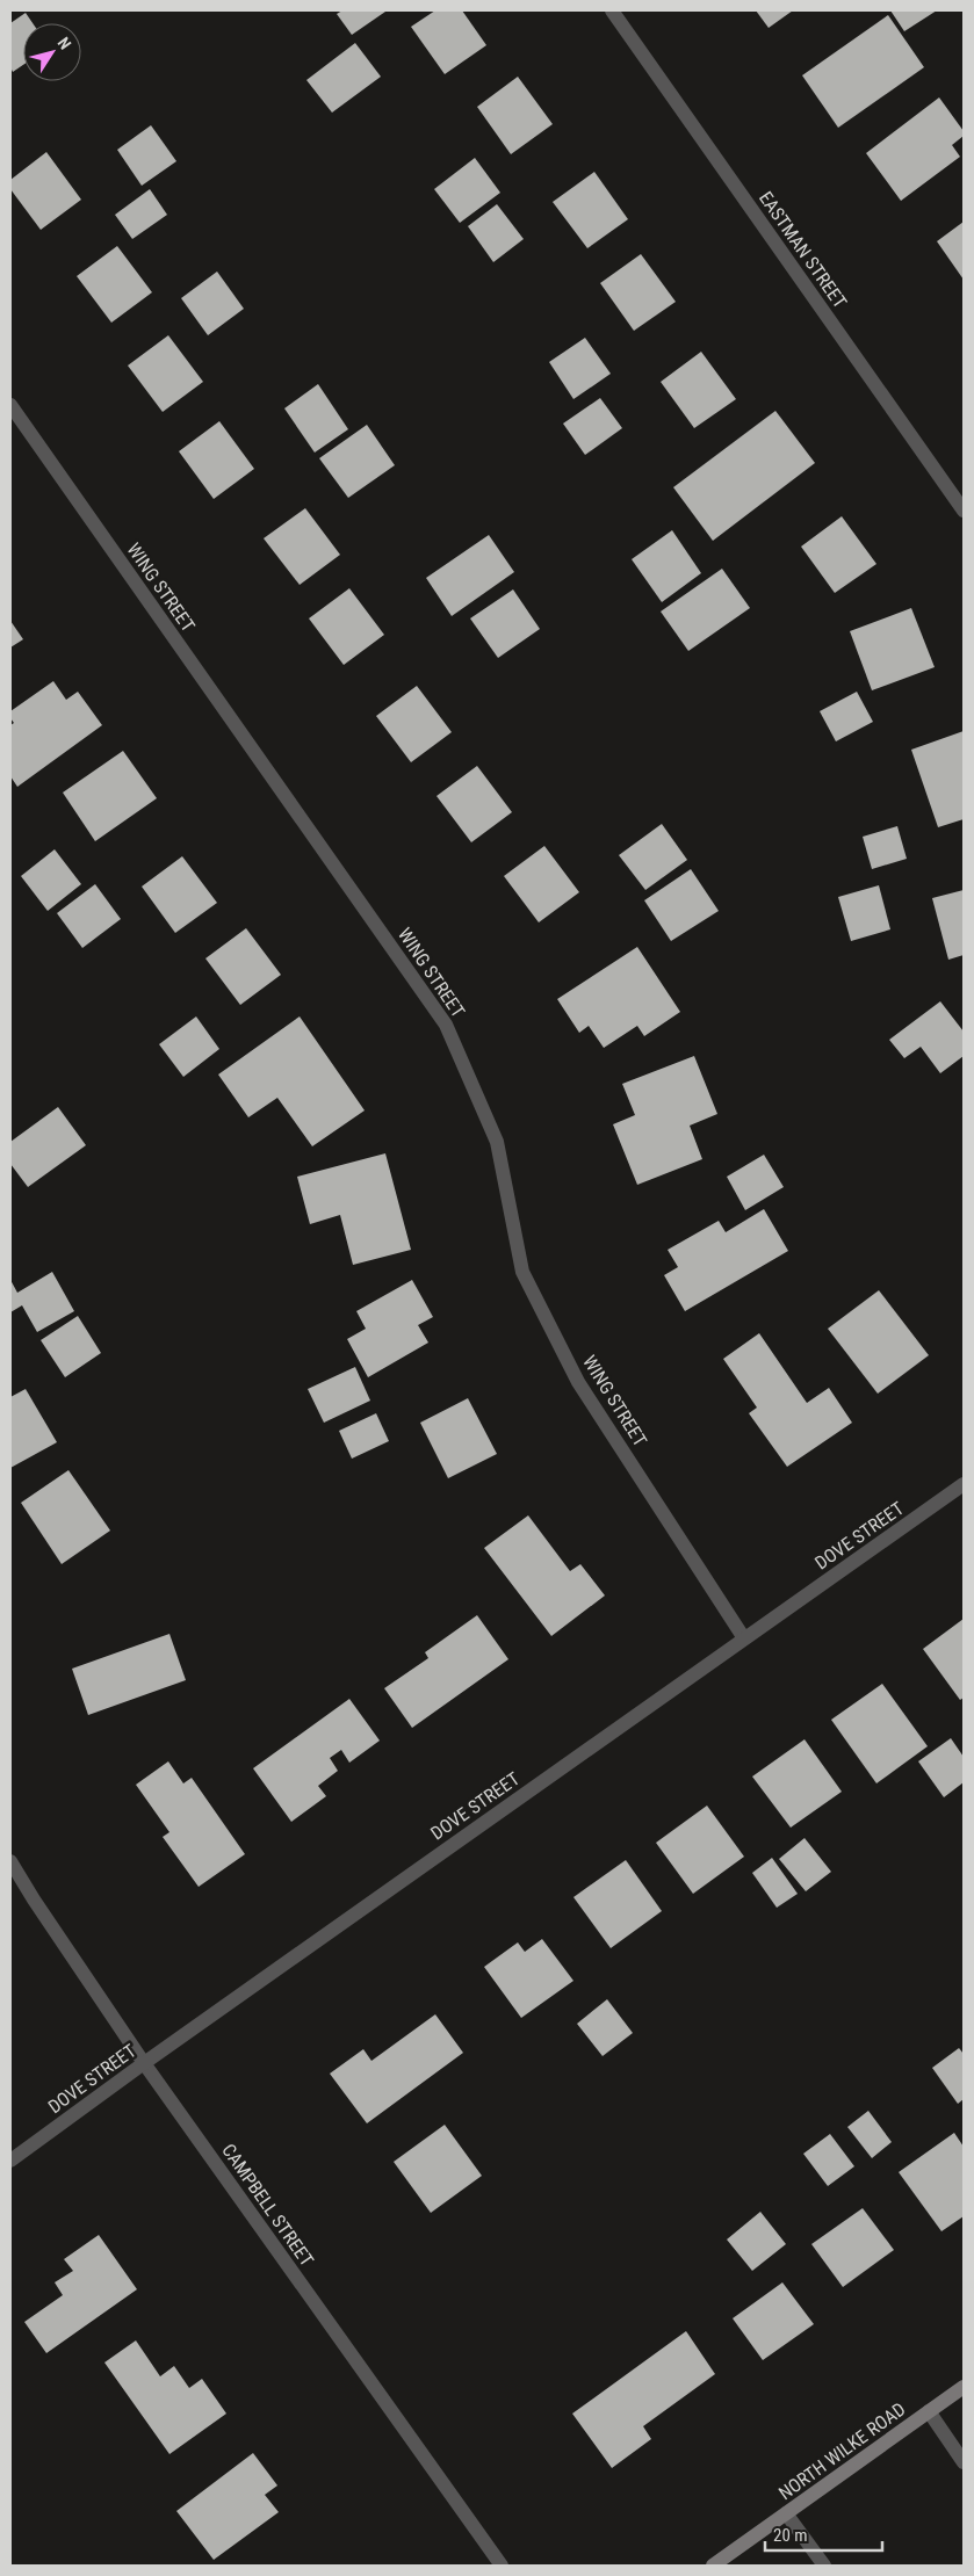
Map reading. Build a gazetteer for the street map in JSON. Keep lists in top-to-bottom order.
{
  "streets": {
    "main road": ["NORTH WILKE ROAD"],
    "street": [
      "EASTMAN STREET",
      "WING STREET",
      "DOVE STREET",
      "CAMPBELL STREET"
    ]
  },
  "crossings": [
    ["WING STREET", "DOVE STREET"],
    ["DOVE STREET", "CAMPBELL STREET"]
  ],
  "scale_bar": "20 m",
  "north": "top right"
}
